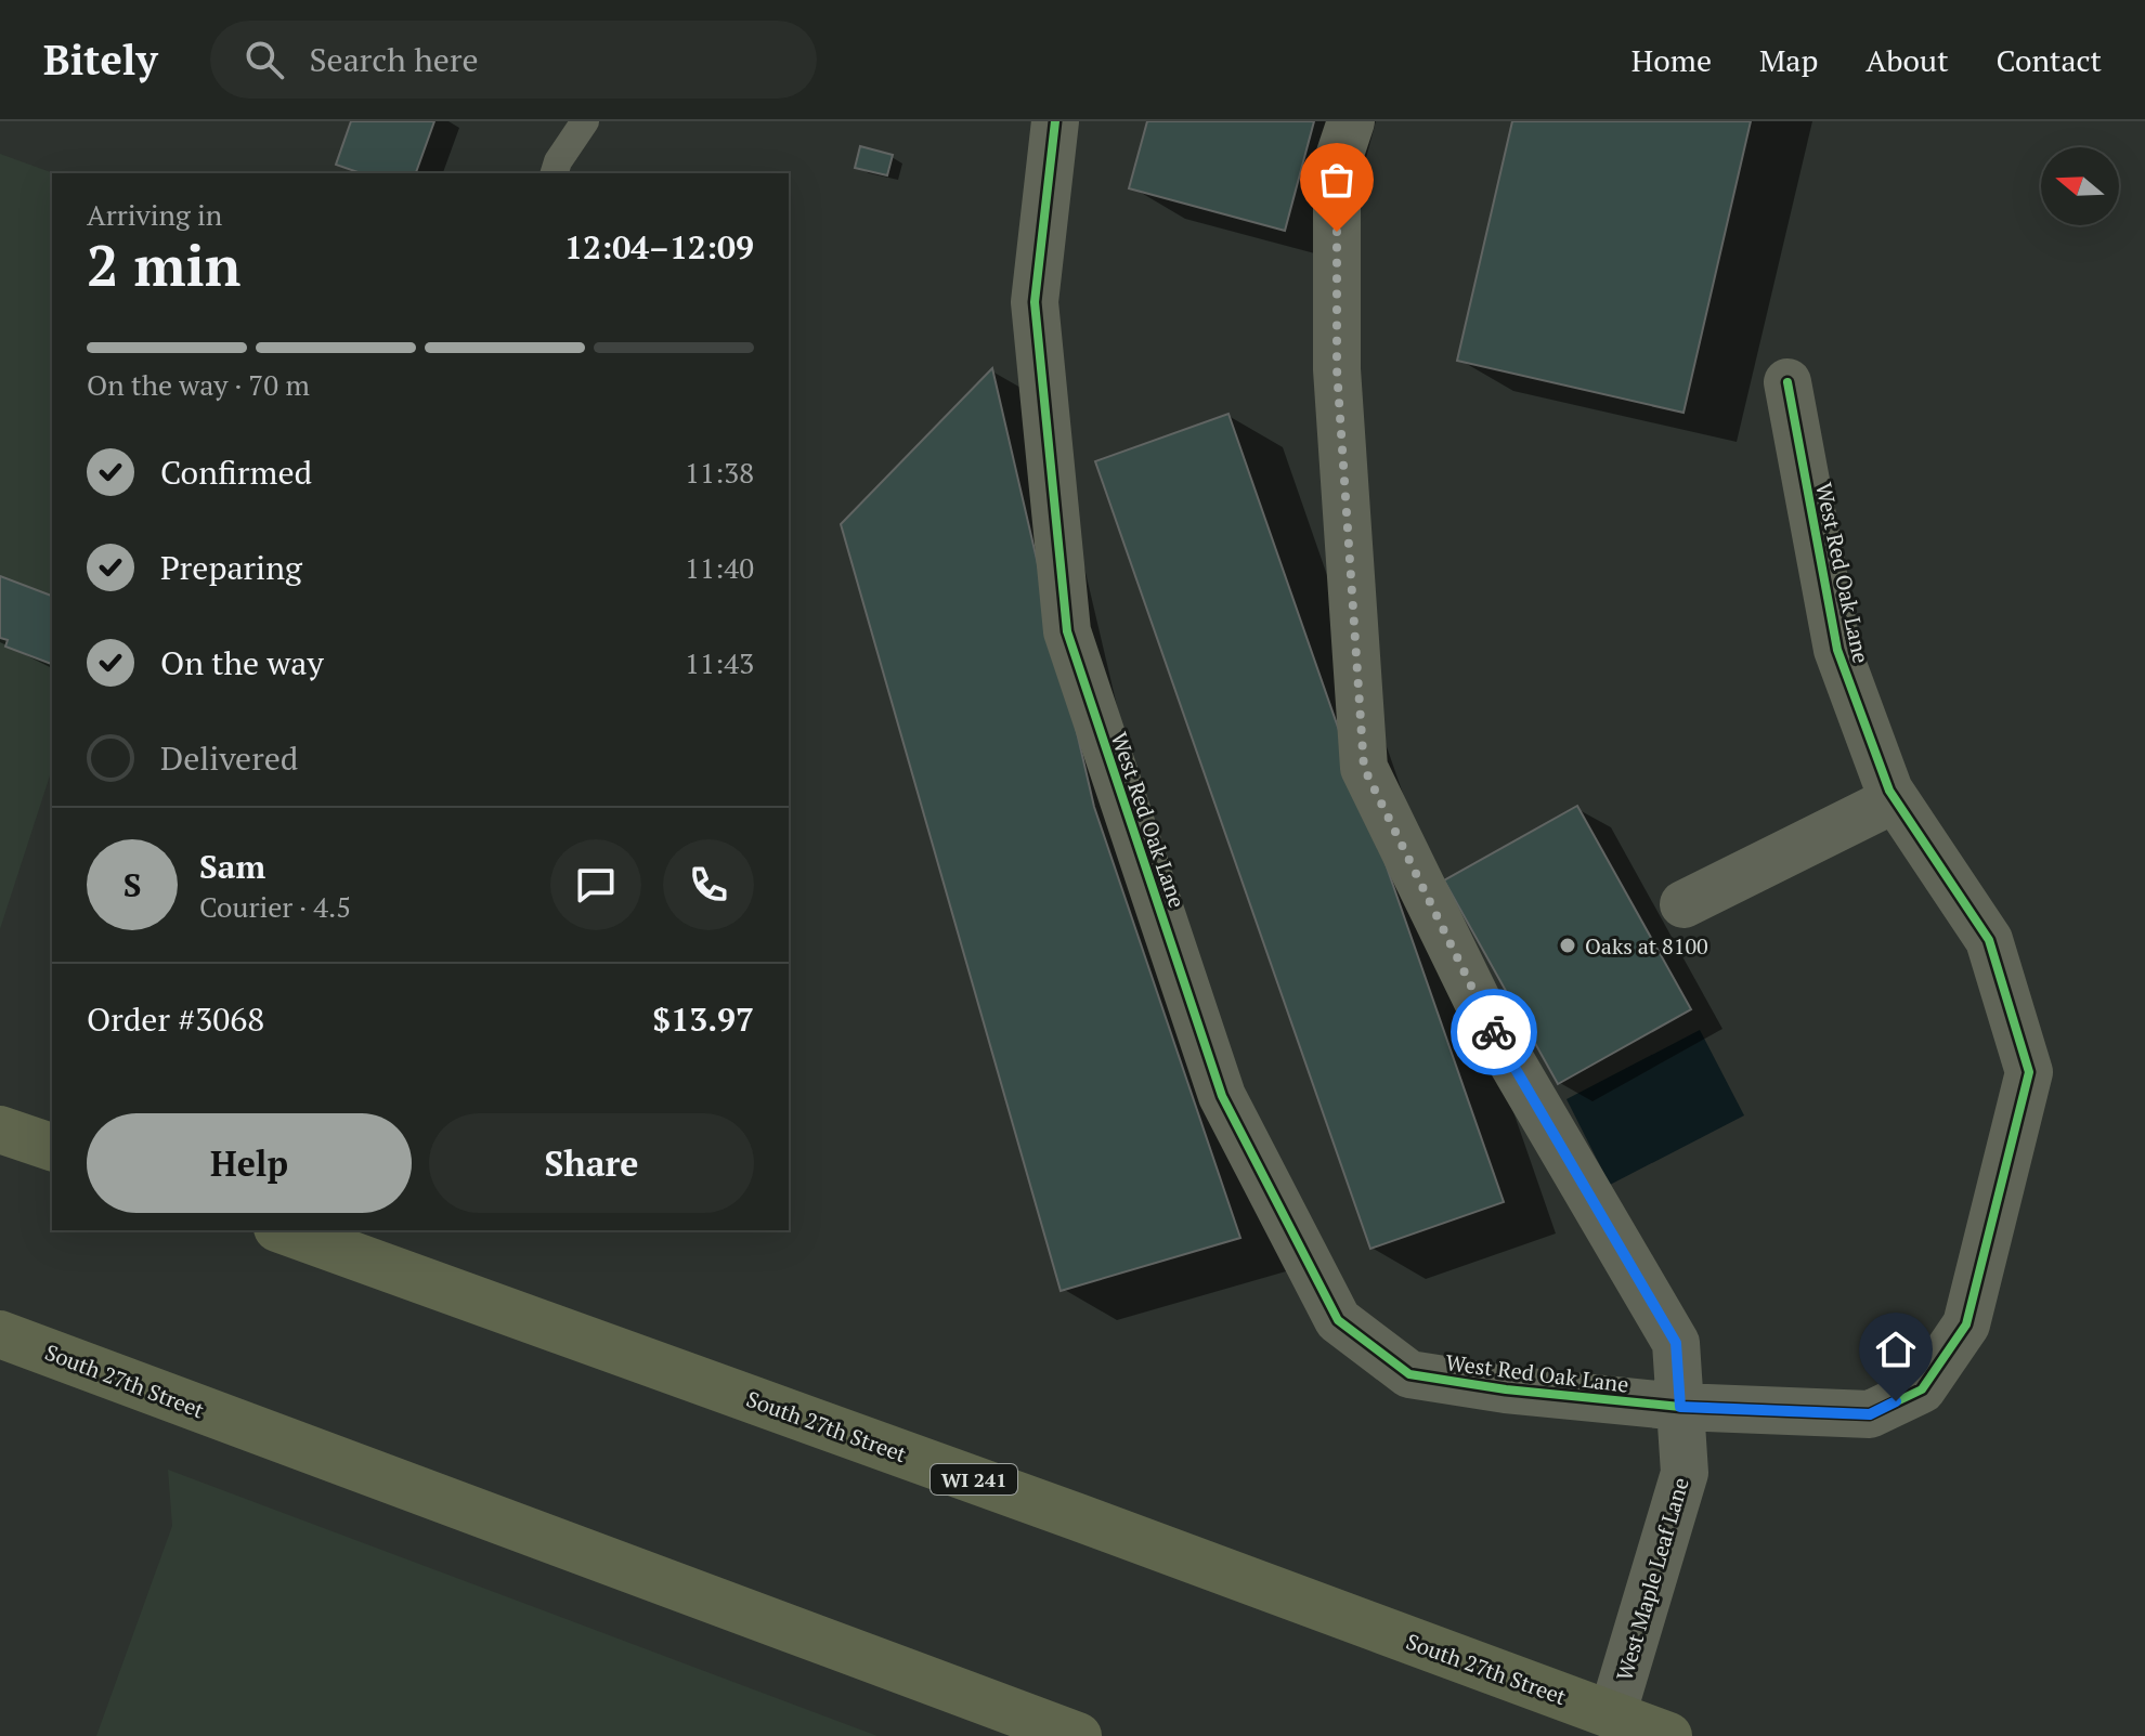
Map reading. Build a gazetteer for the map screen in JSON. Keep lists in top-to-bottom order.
{
  "streets": {
    "main road": ["South 27th Street", "WI 241"],
    "street": ["West Red Oak Lane", "West Maple Leaf Lane"]
  },
  "crossings": [
    ["West Red Oak Lane", "West Maple Leaf Lane"],
    ["South 27th Street", "West Maple Leaf Lane"]
  ],
  "places": ["Oaks at 8100"],
  "north": "left",
  "page": {
    "header": "Bitely",
    "search": "Search here",
    "nav": [
      "Home",
      "Map",
      "About",
      "Contact"
    ],
    "heading": ["2 min", "Arriving in", "12:04–12:09"],
    "panel": [
      "Sam",
      "Courier · 4.5",
      "Order #3068",
      "$13.97"
    ],
    "bar": "On the way · 70 m",
    "list": [
      ["Confirmed", "11:38"],
      ["Preparing", "11:40"],
      ["On the way", "11:43"],
      "Delivered"
    ],
    "round": "S",
    "buttons": ["Help", "Share"]
  }
}
